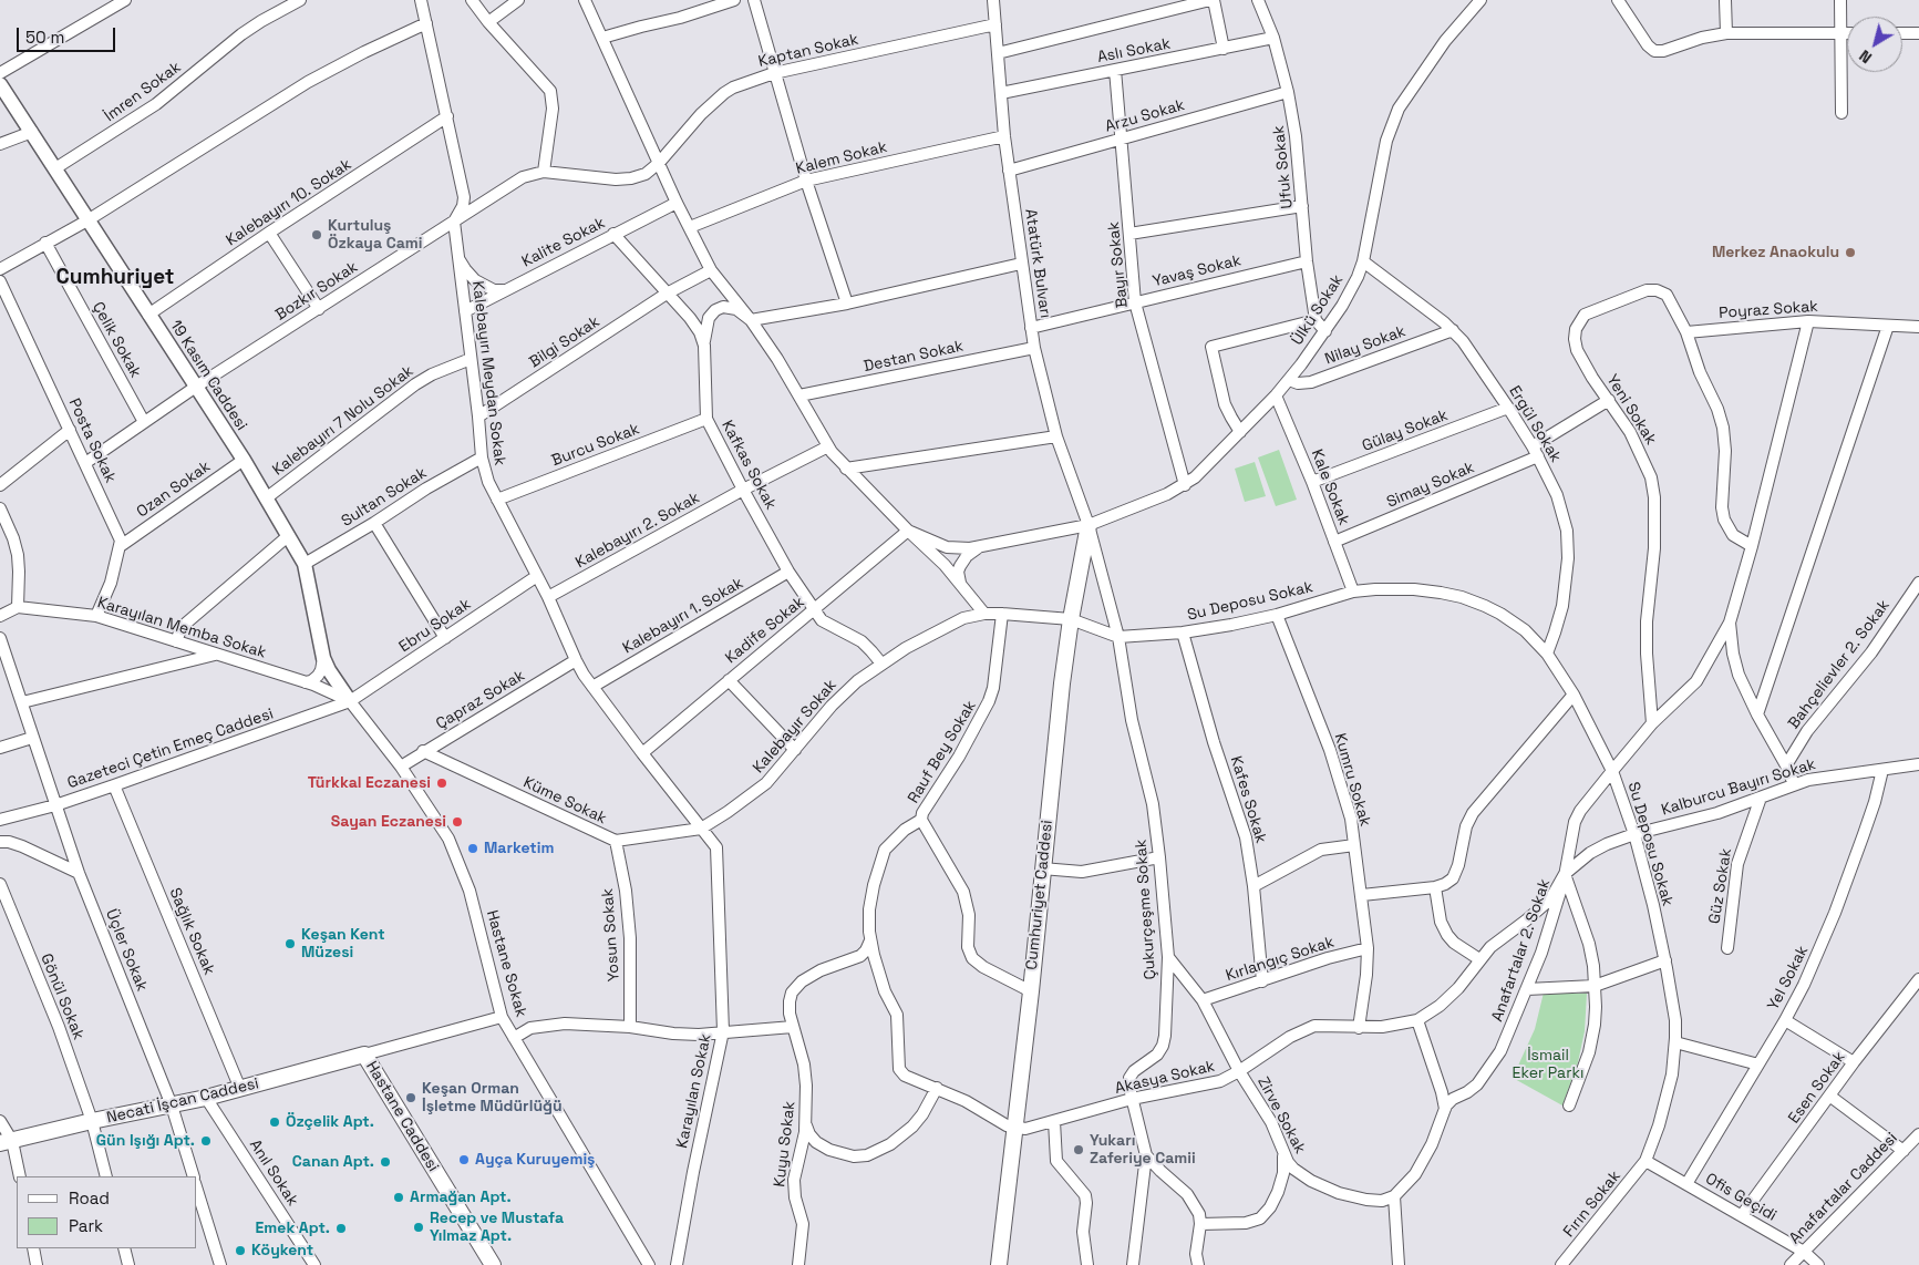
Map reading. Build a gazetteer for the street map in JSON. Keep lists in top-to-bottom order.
{
  "streets": {
    "main road": ["Cumhuriyet Caddesi", "Necati İşcan Caddesi", "Hastane Caddesi"],
    "street": [
      "Kaptan Sokak",
      "Aslı Sokak",
      "İmren Sokak",
      "Arzu Sokak",
      "Kalem Sokak",
      "Ufuk Sokak",
      "Kalebayırı 10. Sokak",
      "Kalite Sokak",
      "Atatürk Bulvarı",
      "Bayır Sokak",
      "Yavaş Sokak",
      "Bozkır Sokak",
      "Ülkü Sokak",
      "Poyraz Sokak",
      "Çelik Sokak",
      "Bilgi Sokak",
      "Nilay Sokak",
      "Destan Sokak",
      "Kalebayırı Meydan Sokak",
      "19 Kasım Caddesi",
      "Yeni Sokak",
      "Kalebayırı 7 Nolu Sokak",
      "Ergül Sokak",
      "Gülay Sokak",
      "Posta Sokak",
      "Burcu Sokak",
      "Kafkas Sokak",
      "Simay Sokak",
      "Kale Sokak",
      "Ozan Sokak",
      "Sultan Sokak",
      "Kalebayırı 2. Sokak",
      "Su Deposu Sokak",
      "Kalebayırı 1. Sokak",
      "Ebru Sokak",
      "Karayılan Memba Sokak",
      "Kadife Sokak",
      "Bahçelievler 2. Sokak",
      "Çapraz Sokak",
      "Kalebayır Sokak",
      "Gazeteci Çetin Emeç Caddesi",
      "Rauf Bey Sokak",
      "Kumru Sokak",
      "Kalburcu Bayırı Sokak",
      "Kafes Sokak",
      "Küme Sokak",
      "Güz Sokak",
      "Çukurçeşme Sokak",
      "Sağlık Sokak",
      "Yosun Sokak",
      "Üçler Sokak",
      "Anafartalar 2. Sokak",
      "Kırlangıç Sokak",
      "Hastane Sokak",
      "Yel Sokak",
      "Gönül Sokak",
      "Akasya Sokak",
      "Esen Sokak",
      "Karayılan Sokak",
      "Zirve Sokak",
      "Kuyu Sokak",
      "Anıl Sokak",
      "Anafartalar Caddesi",
      "Ofis Geçidi",
      "Fırın Sokak"
    ]
  },
  "crossings": [
    ["Kaptan Sokak", "Atatürk Bulvarı"],
    ["Aslı Sokak", "Ufuk Sokak"],
    ["Aslı Sokak", "Atatürk Bulvarı"],
    ["Aslı Sokak", "Bayır Sokak"],
    ["İmren Sokak", "19 Kasım Caddesi"],
    ["Arzu Sokak", "Ufuk Sokak"],
    ["Arzu Sokak", "Atatürk Bulvarı"],
    ["Arzu Sokak", "Bayır Sokak"],
    ["Kalem Sokak", "Atatürk Bulvarı"],
    ["Ufuk Sokak", "Yavaş Sokak"],
    ["Kalebayırı 10. Sokak", "Kalebayırı Meydan Sokak"],
    ["Kalebayırı 10. Sokak", "19 Kasım Caddesi"],
    ["Kalite Sokak", "Kalebayırı Meydan Sokak"],
    ["Kalite Sokak", "Kafkas Sokak"],
    ["Atatürk Bulvarı", "Yavaş Sokak"],
    ["Atatürk Bulvarı", "Ülkü Sokak"],
    ["Atatürk Bulvarı", "Destan Sokak"],
    ["Atatürk Bulvarı", "Cumhuriyet Caddesi"],
    ["Atatürk Bulvarı", "Çukurçeşme Sokak"],
    ["Bayır Sokak", "Yavaş Sokak"],
    ["Bayır Sokak", "Ülkü Sokak"],
    ["Bozkır Sokak", "Çelik Sokak"],
    ["Bozkır Sokak", "Kalebayırı Meydan Sokak"],
    ["Bozkır Sokak", "19 Kasım Caddesi"],
    ["Bozkır Sokak", "Posta Sokak"],
    ["Ülkü Sokak", "Nilay Sokak"],
    ["Ülkü Sokak", "Ergül Sokak"],
    ["Ülkü Sokak", "Kale Sokak"],
    ["Ülkü Sokak", "Kadife Sokak"],
    ["Ülkü Sokak", "Cumhuriyet Caddesi"],
    ["Ülkü Sokak", "Çukurçeşme Sokak"],
    ["Poyraz Sokak", "Yeni Sokak"],
    ["Bilgi Sokak", "Kalebayırı Meydan Sokak"],
    ["Bilgi Sokak", "Kafkas Sokak"],
    ["Nilay Sokak", "Ergül Sokak"],
    ["Kalebayırı Meydan Sokak", "Kalebayırı 7 Nolu Sokak"],
    ["Kalebayırı Meydan Sokak", "Burcu Sokak"],
    ["Kalebayırı Meydan Sokak", "Sultan Sokak"],
    ["Kalebayırı Meydan Sokak", "Kalebayırı 2. Sokak"],
    ["Kalebayırı Meydan Sokak", "Kalebayırı 1. Sokak"],
    ["Kalebayırı Meydan Sokak", "Ebru Sokak"],
    ["Kalebayırı Meydan Sokak", "Kadife Sokak"],
    ["Kalebayırı Meydan Sokak", "Çapraz Sokak"],
    ["Kalebayırı Meydan Sokak", "Kalebayır Sokak"],
    ["Kalebayırı Meydan Sokak", "Küme Sokak"],
    ["Kalebayırı Meydan Sokak", "Karayılan Sokak"],
    ["19 Kasım Caddesi", "Kalebayırı 7 Nolu Sokak"],
    ["19 Kasım Caddesi", "Ozan Sokak"],
    ["19 Kasım Caddesi", "Sultan Sokak"],
    ["19 Kasım Caddesi", "Ebru Sokak"],
    ["19 Kasım Caddesi", "Karayılan Memba Sokak"],
    ["19 Kasım Caddesi", "Gazeteci Çetin Emeç Caddesi"],
    ["19 Kasım Caddesi", "Hastane Sokak"],
    ["Yeni Sokak", "Simay Sokak"],
    ["Ergül Sokak", "Gülay Sokak"],
    ["Ergül Sokak", "Simay Sokak"],
    ["Ergül Sokak", "Su Deposu Sokak"],
    ["Gülay Sokak", "Kale Sokak"],
    ["Posta Sokak", "Ozan Sokak"],
    ["Burcu Sokak", "Kafkas Sokak"],
    ["Kafkas Sokak", "Kalebayırı 2. Sokak"],
    ["Kafkas Sokak", "Kalebayırı 1. Sokak"],
    ["Kafkas Sokak", "Kadife Sokak"],
    ["Kafkas Sokak", "Kalebayır Sokak"],
    ["Simay Sokak", "Kale Sokak"],
    ["Kale Sokak", "Su Deposu Sokak"],
    ["Su Deposu Sokak", "Kalebayır Sokak"],
    ["Su Deposu Sokak", "Kumru Sokak"],
    ["Su Deposu Sokak", "Kalburcu Bayırı Sokak"],
    ["Su Deposu Sokak", "Kafes Sokak"],
    ["Su Deposu Sokak", "Cumhuriyet Caddesi"],
    ["Su Deposu Sokak", "Çukurçeşme Sokak"],
    ["Su Deposu Sokak", "Akasya Sokak"],
    ["Su Deposu Sokak", "Ofis Geçidi"],
    ["Su Deposu Sokak", "Fırın Sokak"],
    ["Ebru Sokak", "Karayılan Memba Sokak"],
    ["Ebru Sokak", "Gazeteci Çetin Emeç Caddesi"],
    ["Ebru Sokak", "Hastane Sokak"],
    ["Karayılan Memba Sokak", "Gazeteci Çetin Emeç Caddesi"],
    ["Karayılan Memba Sokak", "Hastane Sokak"],
    ["Çapraz Sokak", "Küme Sokak"],
    ["Çapraz Sokak", "Hastane Sokak"],
    ["Kalebayır Sokak", "Rauf Bey Sokak"],
    ["Kalebayır Sokak", "Küme Sokak"],
    ["Kalebayır Sokak", "Cumhuriyet Caddesi"],
    ["Kalebayır Sokak", "Karayılan Sokak"],
    ["Gazeteci Çetin Emeç Caddesi", "Sağlık Sokak"],
    ["Gazeteci Çetin Emeç Caddesi", "Üçler Sokak"],
    ["Gazeteci Çetin Emeç Caddesi", "Hastane Sokak"],
    ["Rauf Bey Sokak", "Cumhuriyet Caddesi"],
    ["Kumru Sokak", "Anafartalar 2. Sokak"],
    ["Kumru Sokak", "Kırlangıç Sokak"],
    ["Kumru Sokak", "Akasya Sokak"],
    ["Kumru Sokak", "Zirve Sokak"],
    ["Kalburcu Bayırı Sokak", "Güz Sokak"],
    ["Kalburcu Bayırı Sokak", "Yel Sokak"],
    ["Kalburcu Bayırı Sokak", "Akasya Sokak"],
    ["Kafes Sokak", "Kırlangıç Sokak"],
    ["Küme Sokak", "Yosun Sokak"],
    ["Küme Sokak", "Karayılan Sokak"],
    ["Cumhuriyet Caddesi", "Çukurçeşme Sokak"],
    ["Cumhuriyet Caddesi", "Akasya Sokak"],
    ["Çukurçeşme Sokak", "Akasya Sokak"],
    ["Çukurçeşme Sokak", "Zirve Sokak"],
    ["Sağlık Sokak", "Necati İşcan Caddesi"],
    ["Üçler Sokak", "Necati İşcan Caddesi"],
    ["Anafartalar 2. Sokak", "Akasya Sokak"],
    ["Anafartalar 2. Sokak", "Zirve Sokak"],
    ["Kırlangıç Sokak", "Zirve Sokak"],
    ["Yel Sokak", "Ofis Geçidi"],
    ["Gönül Sokak", "Necati İşcan Caddesi"],
    ["Akasya Sokak", "Zirve Sokak"],
    ["Esen Sokak", "Ofis Geçidi"],
    ["Necati İşcan Caddesi", "Hastane Caddesi"],
    ["Necati İşcan Caddesi", "Anıl Sokak"],
    ["Anafartalar Caddesi", "Ofis Geçidi"],
    ["Ofis Geçidi", "Fırın Sokak"]
  ],
  "districts": ["Cumhuriyet"],
  "parks": ["İsmail Eker Parkı"],
  "places": [
    "Kurtuluş Özkaya Cami",
    "Merkez Anaokulu",
    "Türkkal Eczanesi",
    "Sayan Eczanesi",
    "Marketim",
    "Keşan Kent Müzesi",
    "Keşan Orman İşletme Müdürlüğü",
    "Özçelik Apt.",
    "Gün Işığı Apt.",
    "Yukarı Zaferiye Camii",
    "Ayça Kuruyemiş",
    "Canan Apt.",
    "Armağan Apt.",
    "Recep ve Mustafa Yılmaz Apt.",
    "Emek Apt.",
    "Köykent"
  ],
  "legend": ["Road", "Park"],
  "scale_bar": "50 m",
  "north": "bottom left"
}
